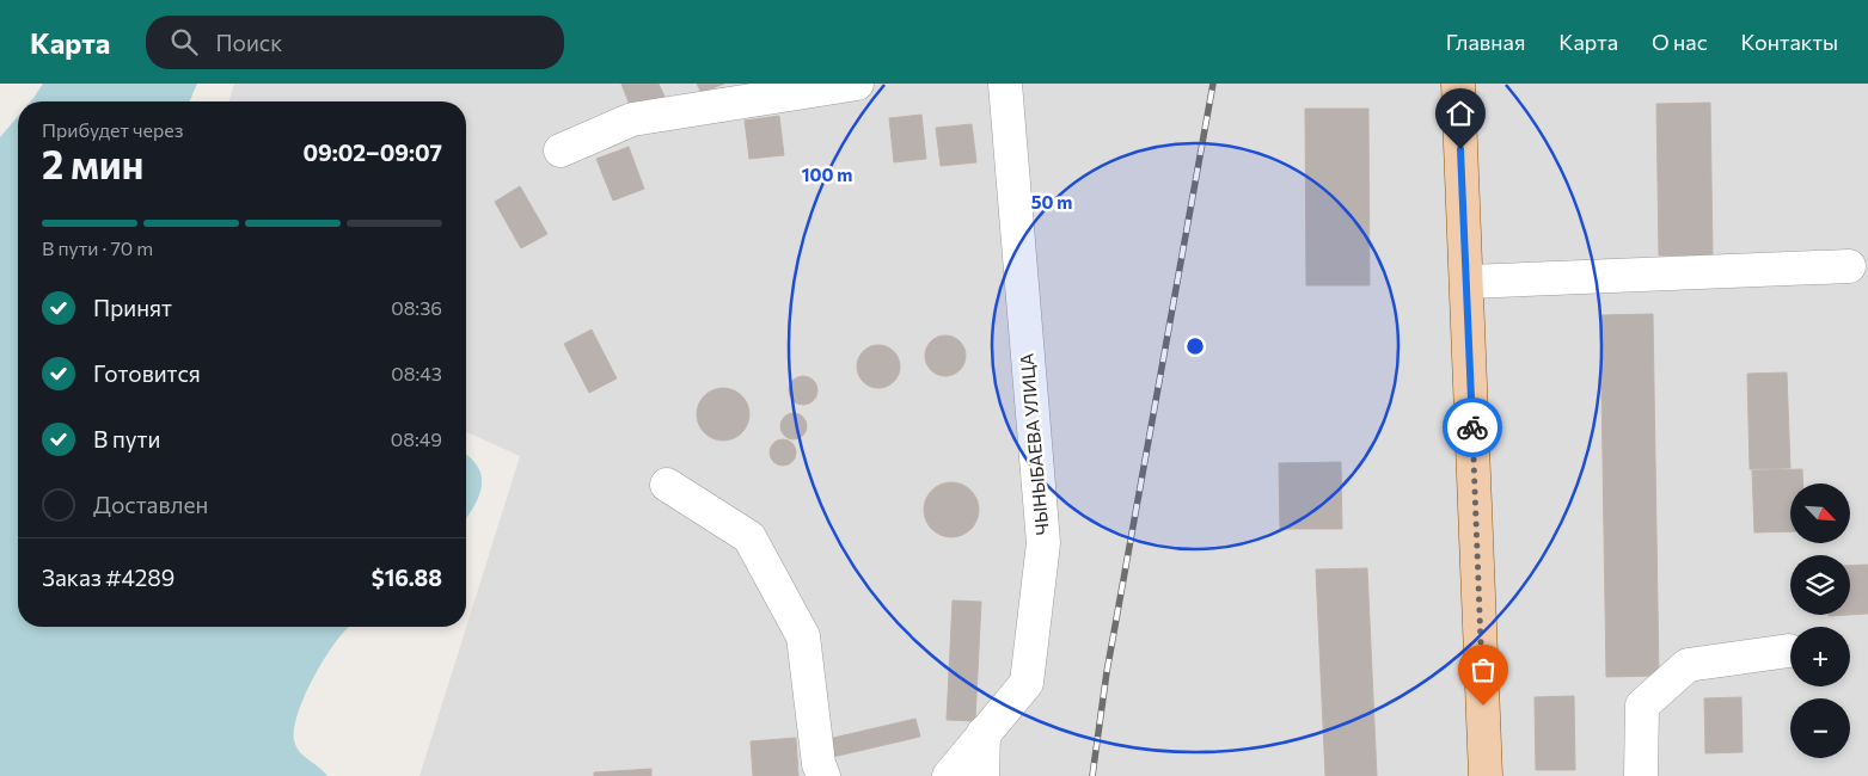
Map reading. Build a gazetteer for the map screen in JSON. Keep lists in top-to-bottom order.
{
  "streets": {
    "street": ["ЧЫНЫБАЕВА УЛИЦА"]
  },
  "north": "bottom right",
  "page": {
    "header": "Карта",
    "search": "Поиск",
    "nav": [
      "Главная",
      "Карта",
      "О нас",
      "Контакты"
    ],
    "heading": ["2 мин", "Прибудет через", "09:02–09:07"],
    "panel": ["Заказ #4289", "$16.88"],
    "bar": "В пути · 70 m",
    "list": [
      ["Принят", "08:36"],
      ["Готовится", "08:43"],
      ["В пути", "08:49"],
      "Доставлен"
    ],
    "map_buttons": ["+", "−"]
  },
  "rings": ["100 m", "50 m"]
}
